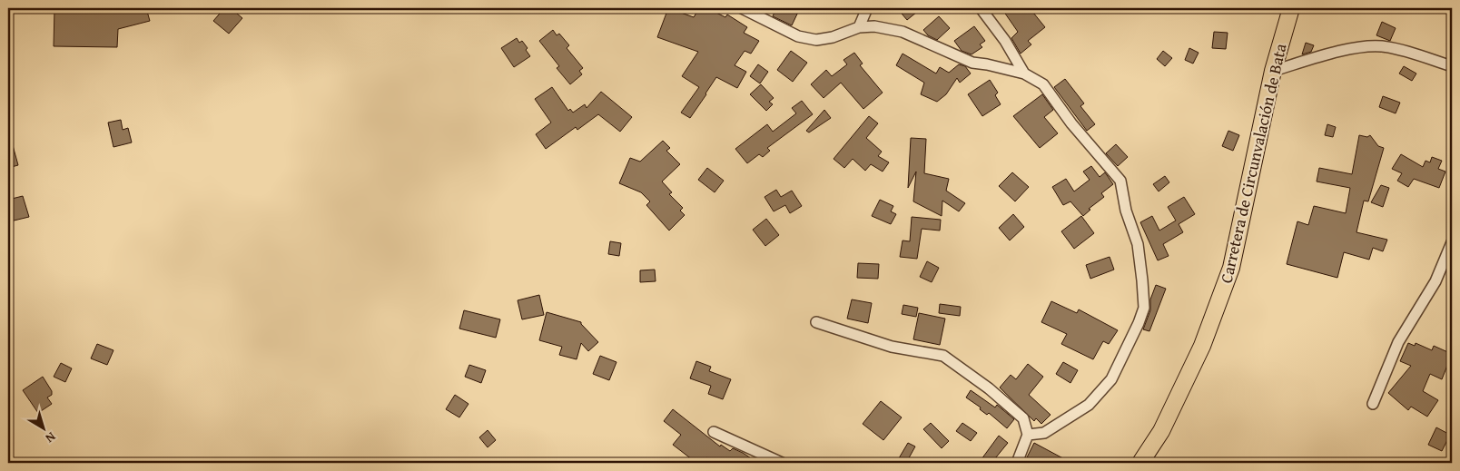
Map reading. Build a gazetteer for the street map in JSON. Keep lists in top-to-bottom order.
{
  "streets": {
    "main road": ["Carretera de Circunvalación de Bata"]
  },
  "north": "bottom right"
}
